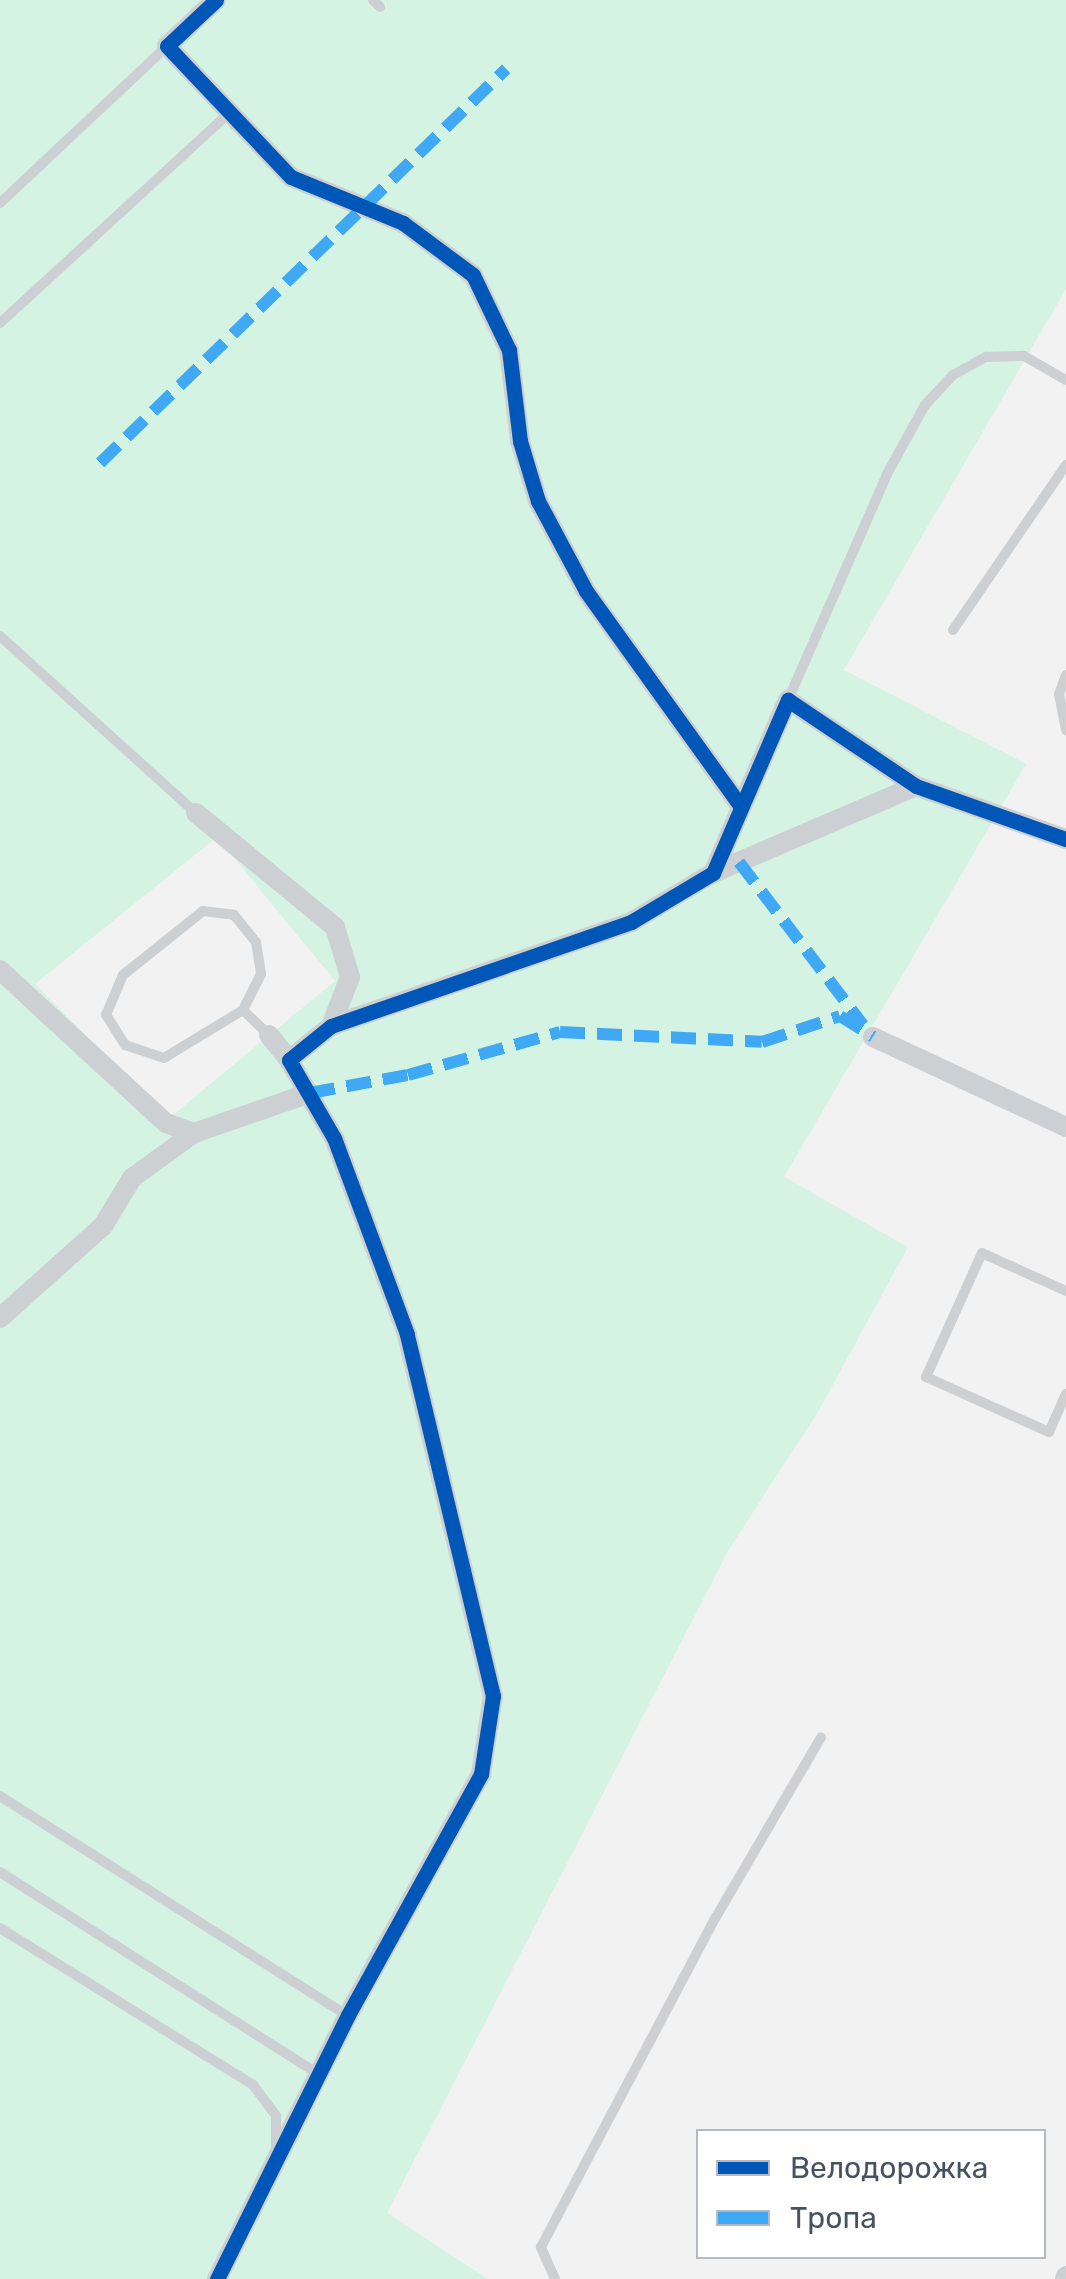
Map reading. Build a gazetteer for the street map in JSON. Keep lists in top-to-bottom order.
{
  "legend": ["Велодорожка", "Тропа"]
}
